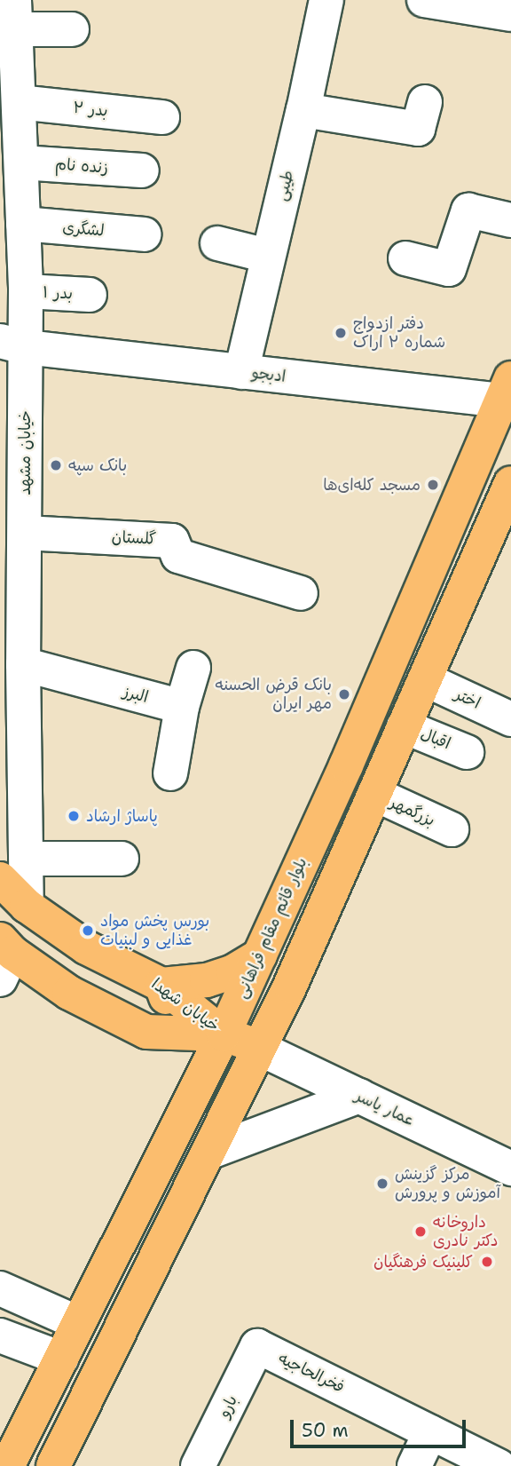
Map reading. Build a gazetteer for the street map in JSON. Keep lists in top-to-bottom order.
{
  "streets": {
    "main road": ["بلوار قائم مقام فراهانی", "خیابان شهدا"],
    "street": [
      "بدر ۲",
      "زنده نام",
      "طیبی",
      "لشگری",
      "بدر ۱",
      "ادبجو",
      "خیابان مشهد",
      "گلستان",
      "البرز",
      "اختر",
      "اقبال",
      "بزرگمهر",
      "عمار یاسر",
      "فخرالحاجیه",
      "بارو"
    ]
  },
  "crossings": [
    ["بدر ۲", "خیابان مشهد"],
    ["زنده نام", "خیابان مشهد"],
    ["طیبی", "ادبجو"],
    ["لشگری", "خیابان مشهد"],
    ["بدر ۱", "خیابان مشهد"],
    ["ادبجو", "خیابان مشهد"],
    ["ادبجو", "بلوار قائم مقام فراهانی"],
    ["خیابان مشهد", "گلستان"],
    ["خیابان مشهد", "البرز"],
    ["خیابان مشهد", "خیابان شهدا"],
    ["بلوار قائم مقام فراهانی", "خیابان شهدا"],
    ["فخرالحاجیه", "بارو"]
  ],
  "places": [
    "دفتر ازدواج شماره ۲ اراک",
    "بانک سپه",
    "مسجد کله‌ای‌ها",
    "بانک قرض الحسنه مهر ایران",
    "پاساژ ارشاد",
    "بورس پخش مواد غذایی و لبنیات",
    "مرکز گزینش آموزش و پرورش",
    "داروخانه دکتر نادری",
    "کلینیک فرهنگیان"
  ],
  "scale_bar": "50 m"
}
